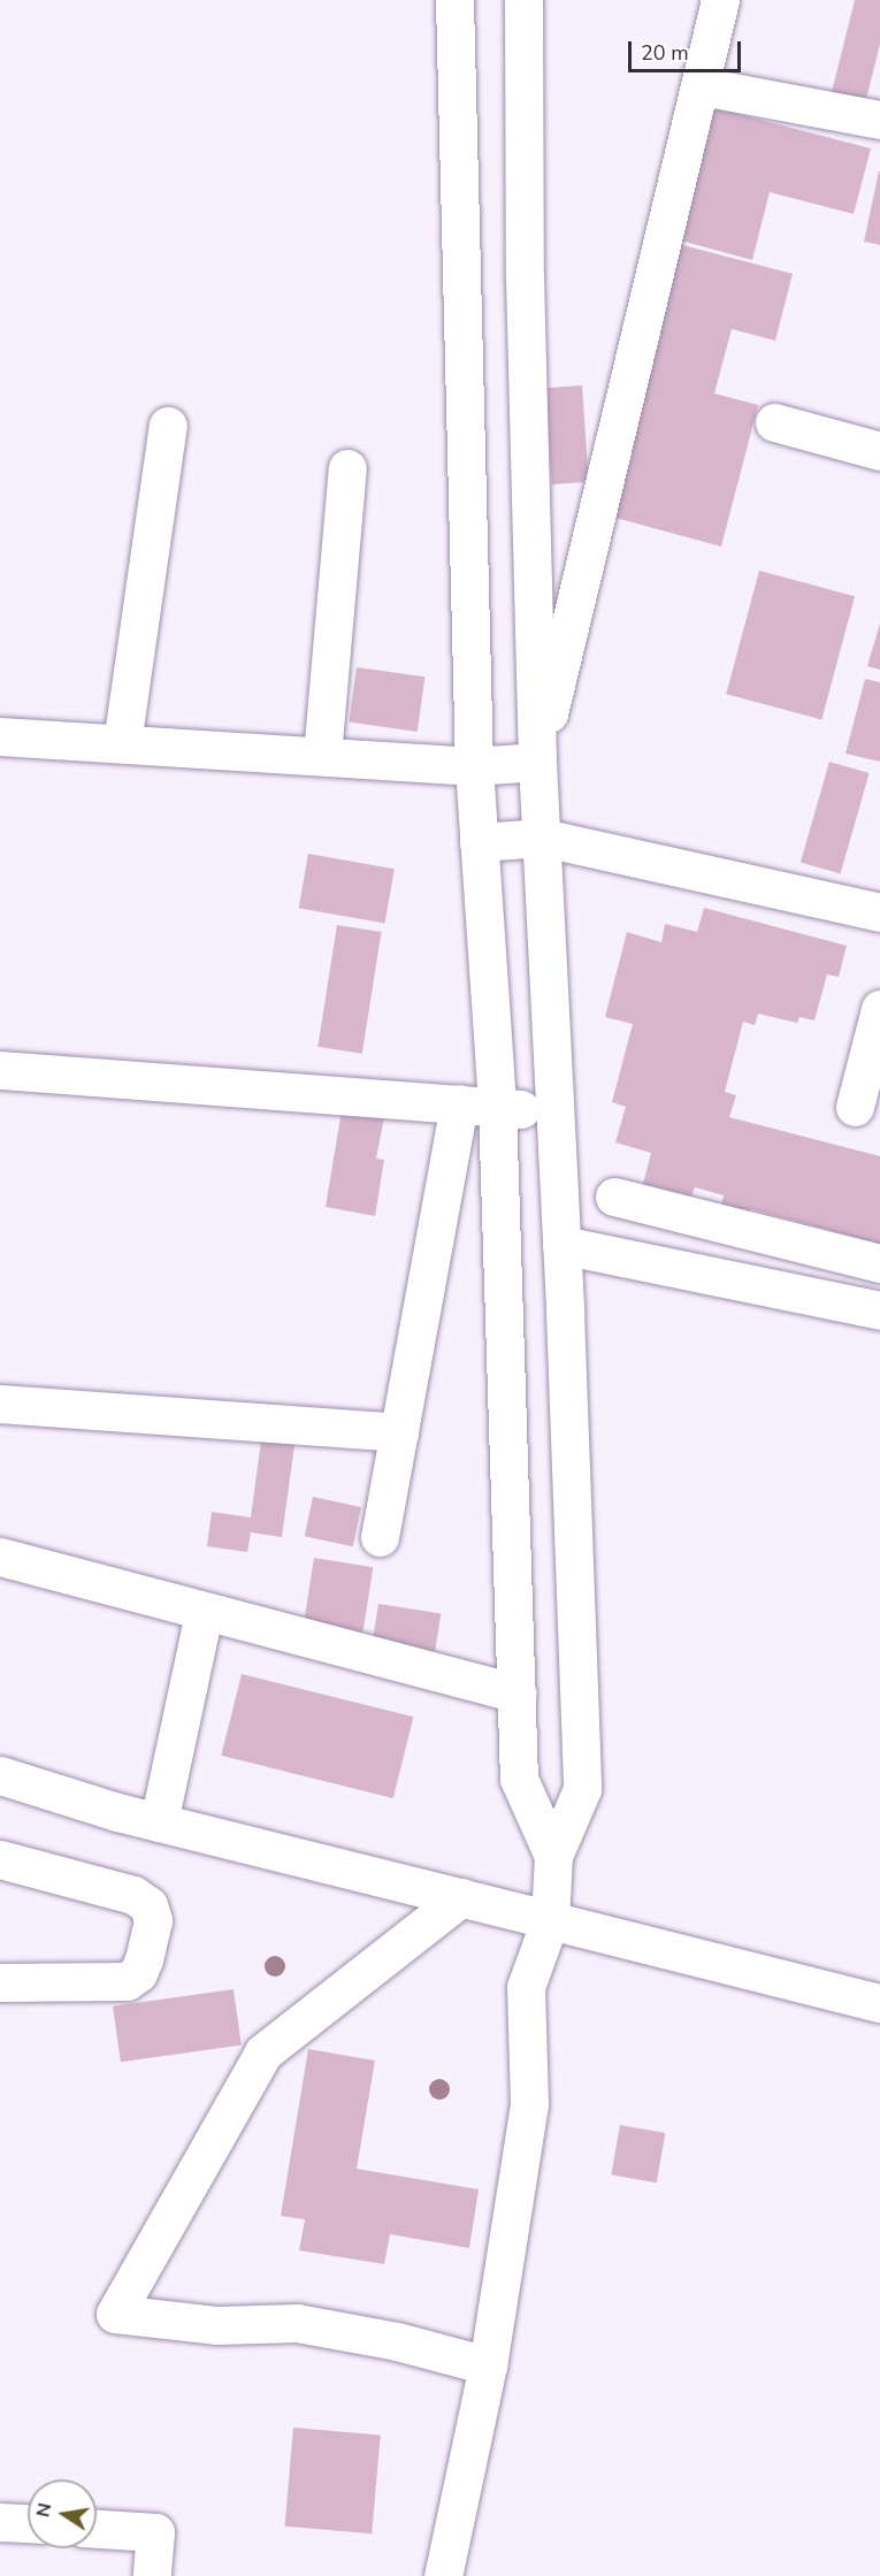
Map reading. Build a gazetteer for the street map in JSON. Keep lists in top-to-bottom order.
{
  "scale_bar": "20 m",
  "north": "left"
}
